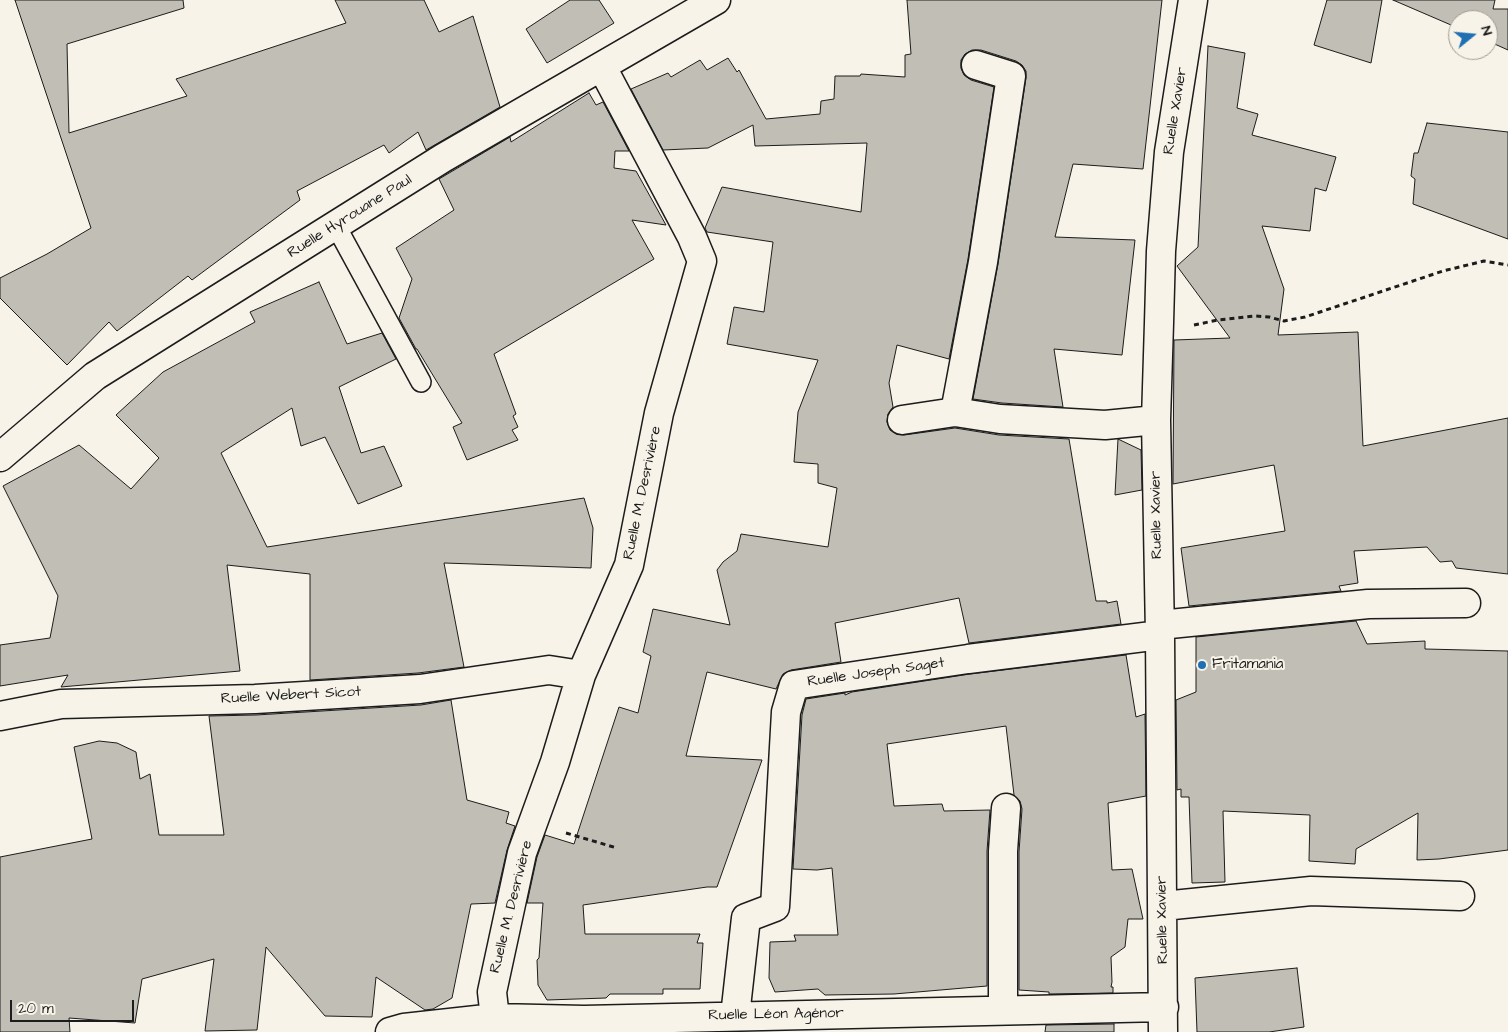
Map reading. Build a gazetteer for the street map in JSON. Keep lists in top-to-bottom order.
{
  "streets": {
    "street": [
      "Ruelle Xavier",
      "Ruelle Hyrouane Paul",
      "Ruelle M. Desrivière",
      "Ruelle Joseph Saget",
      "Ruelle Webert Sicot",
      "Ruelle Léon Agénor"
    ]
  },
  "crossings": [
    ["Ruelle Xavier", "Ruelle Joseph Saget"],
    ["Ruelle Xavier", "Ruelle Léon Agénor"],
    ["Ruelle Hyrouane Paul", "Ruelle M. Desrivière"],
    ["Ruelle M. Desrivière", "Ruelle Webert Sicot"],
    ["Ruelle M. Desrivière", "Ruelle Léon Agénor"],
    ["Ruelle Joseph Saget", "Ruelle Léon Agénor"]
  ],
  "places": ["Fritamania"],
  "scale_bar": "20 m",
  "north": "right"
}
